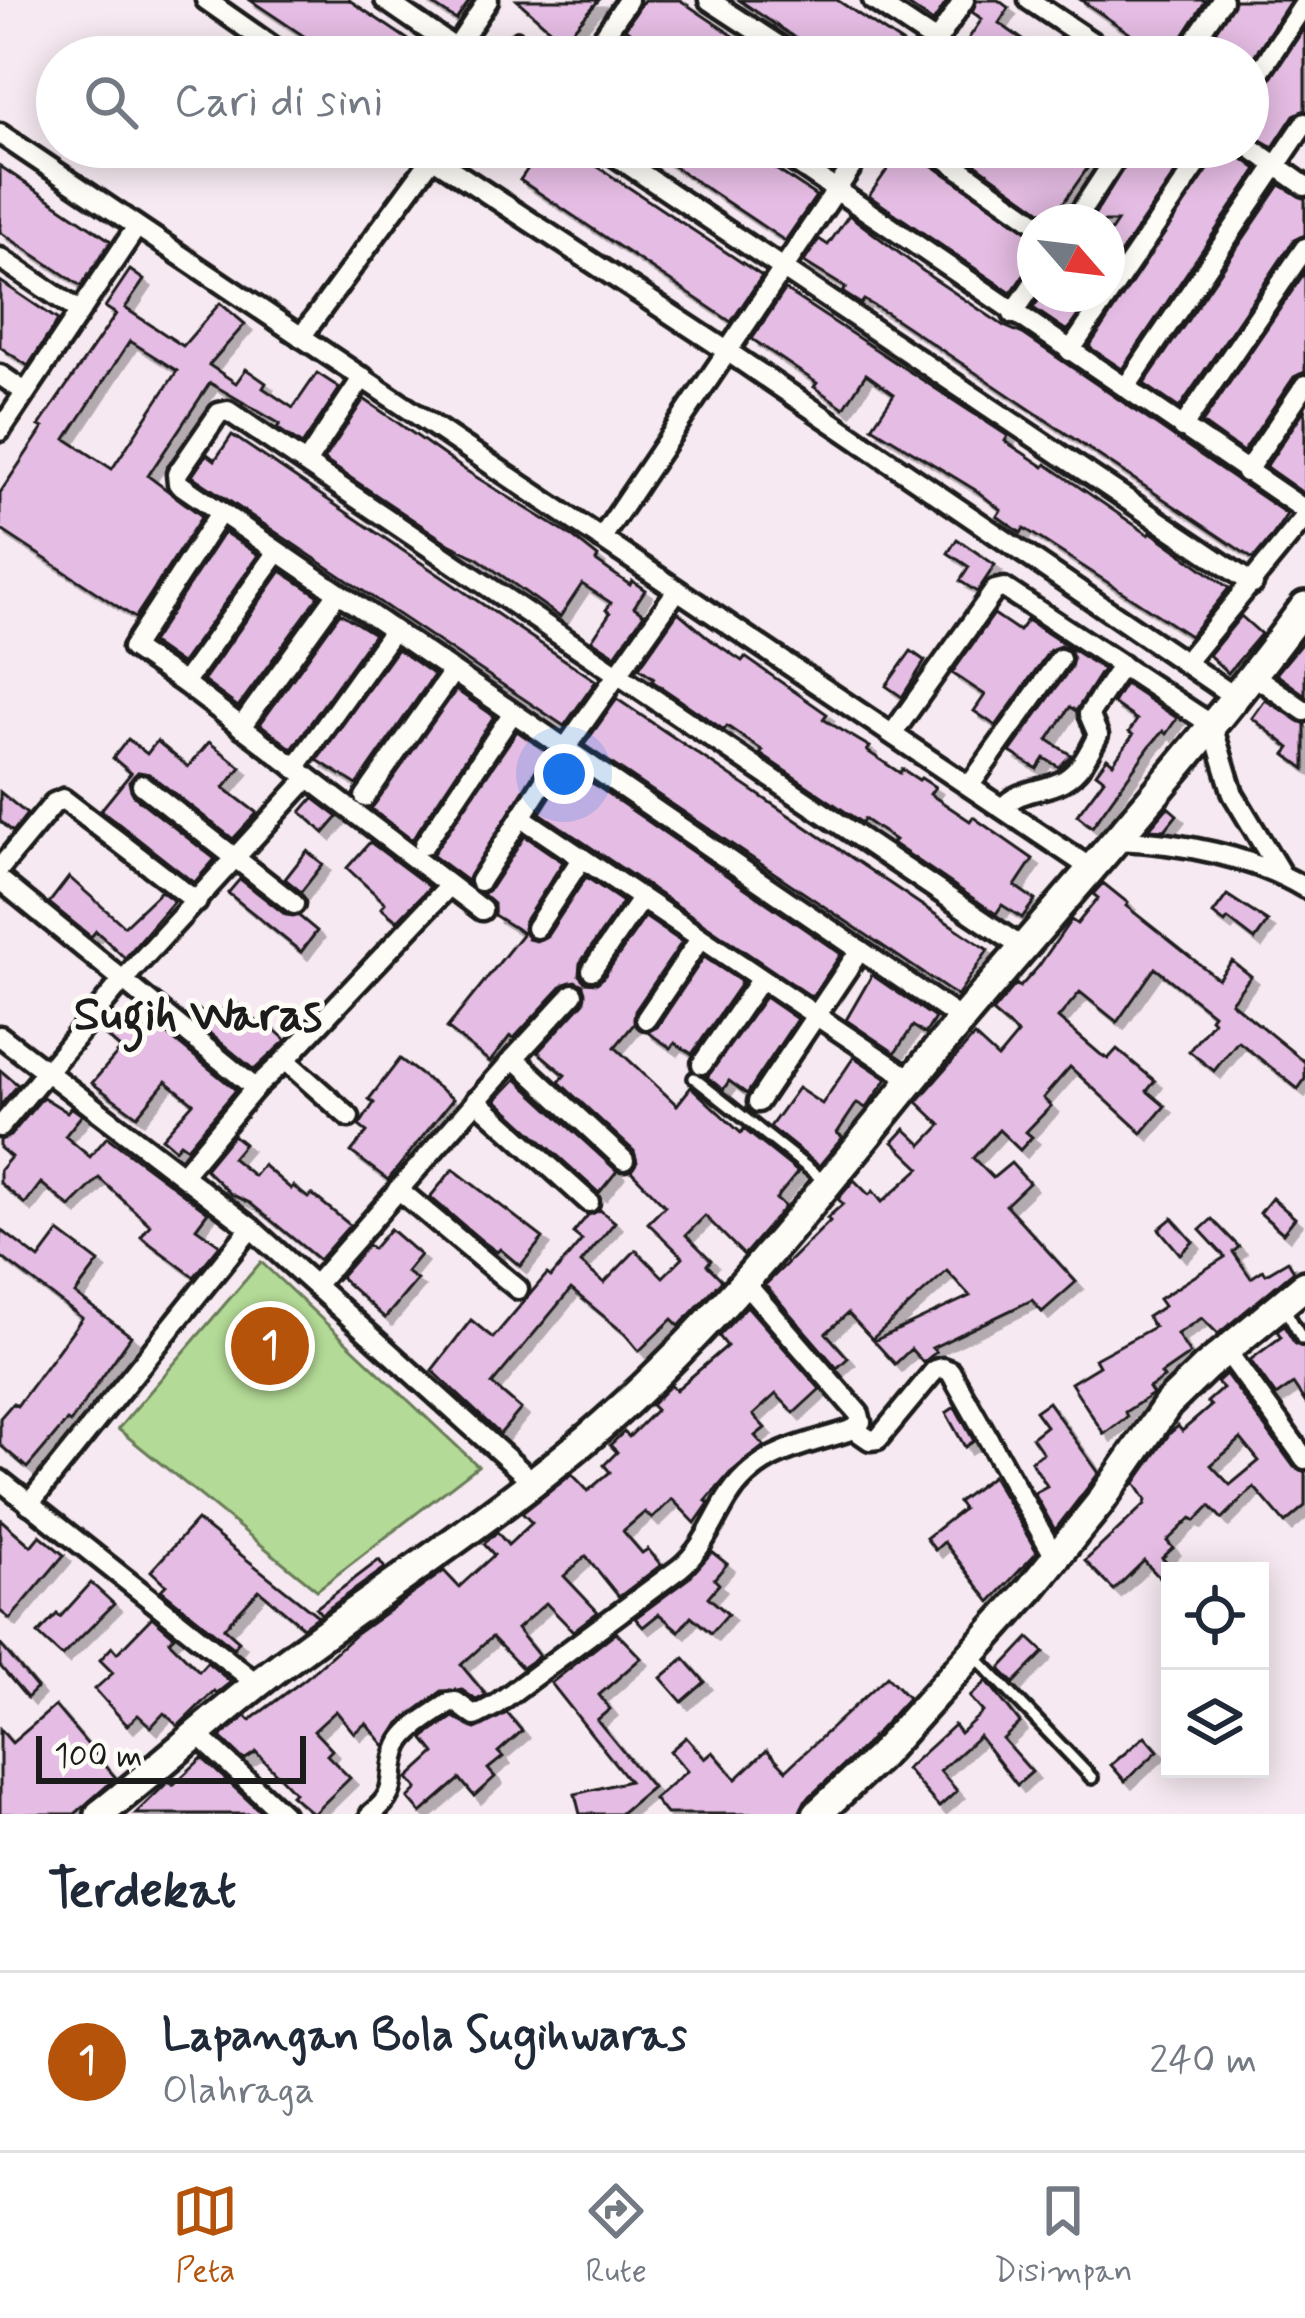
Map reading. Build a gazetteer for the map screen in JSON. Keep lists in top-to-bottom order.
{
  "districts": ["Sugih Waras"],
  "scale_bar": "100 m",
  "north": "bottom right",
  "page": {
    "search": "Cari di sini",
    "pins": "1",
    "scale": "100 m",
    "heading": "Terdekat",
    "list": [
      {
        "mark": "1",
        "name": "Lapangan Bola Sugihwaras",
        "note": "Olahraga",
        "value": "240 m"
      }
    ],
    "nav": ["Peta", "Rute", "Disimpan"]
  }
}
